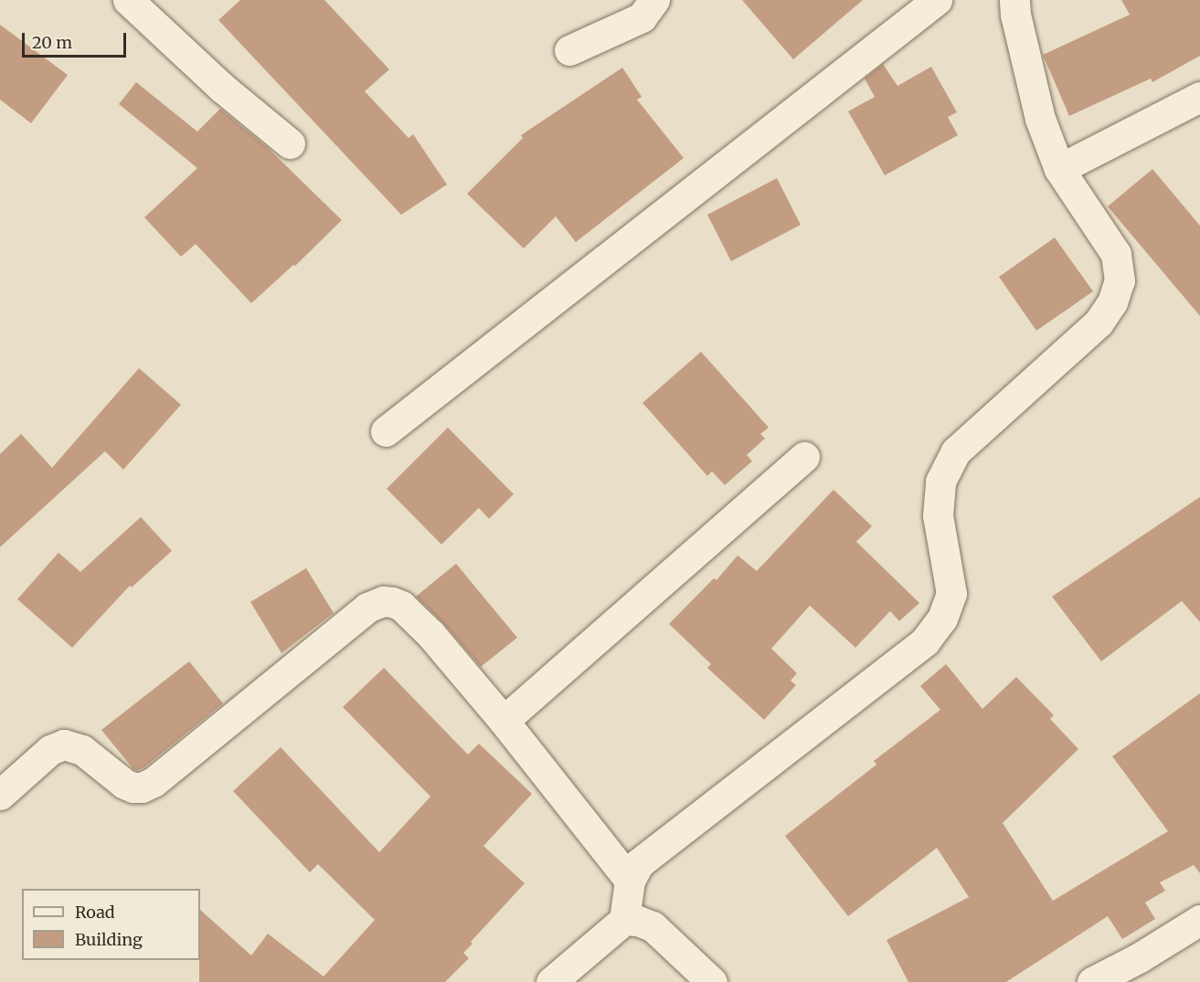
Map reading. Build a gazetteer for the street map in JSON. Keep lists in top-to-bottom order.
{
  "legend": ["Road", "Building"],
  "scale_bar": "20 m"
}
